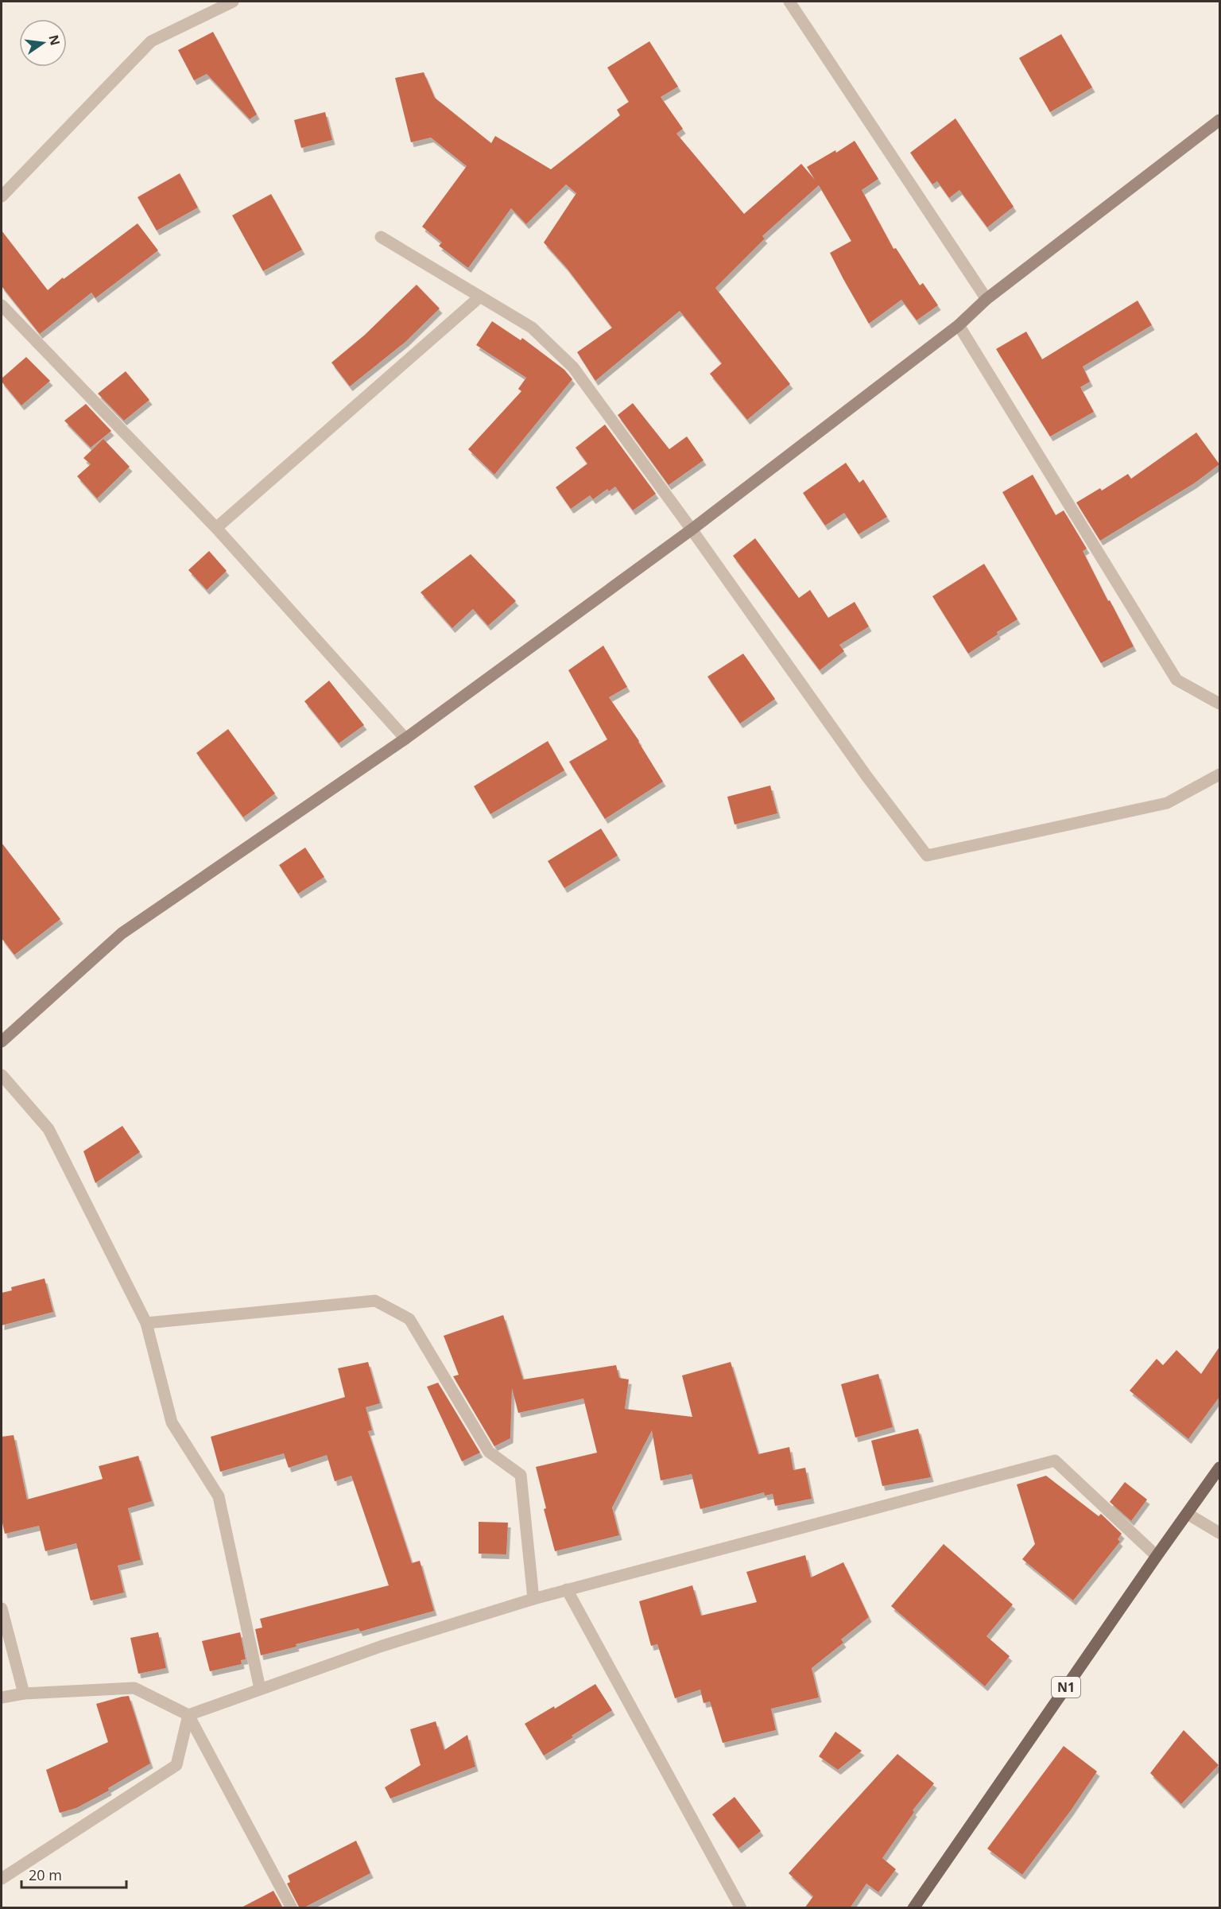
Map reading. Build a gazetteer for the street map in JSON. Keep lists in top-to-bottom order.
{
  "streets": {
    "main road": ["N1"]
  },
  "scale_bar": "20 m",
  "north": "right"
}
